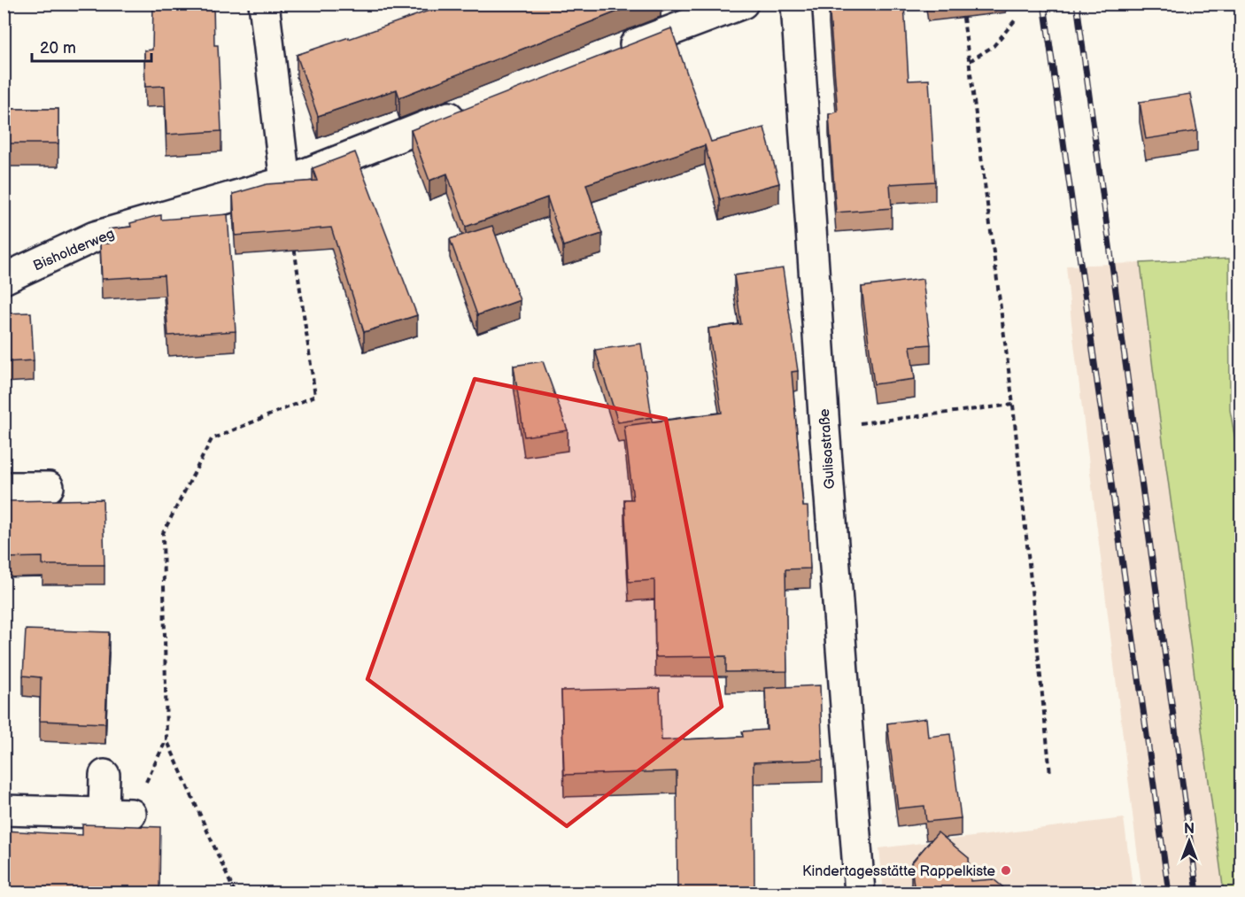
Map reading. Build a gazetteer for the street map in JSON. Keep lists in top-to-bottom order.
{
  "streets": {
    "street": ["Bisholderweg", "Gulisastraße"]
  },
  "places": ["Kindertagesstätte Rappelkiste"],
  "scale_bar": "20 m",
  "north": "top"
}
